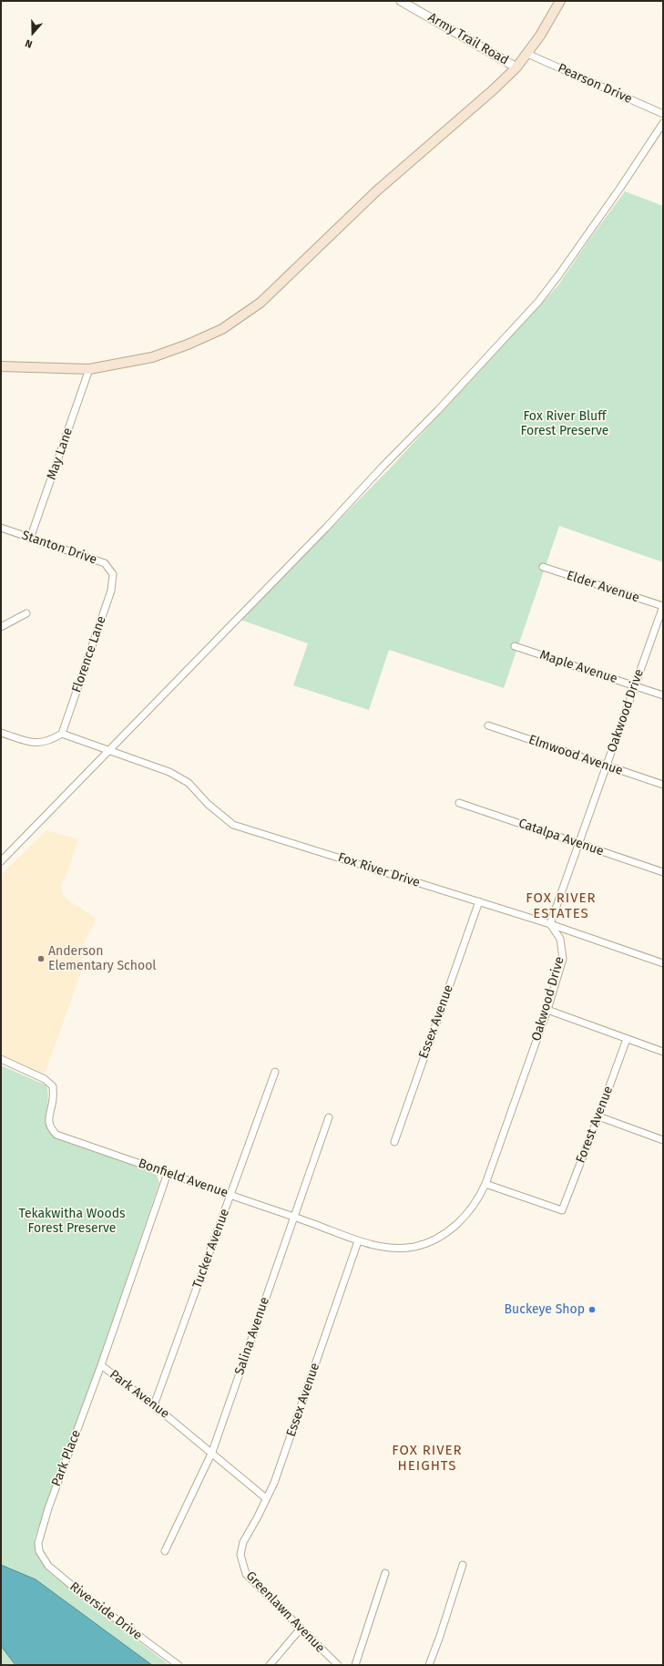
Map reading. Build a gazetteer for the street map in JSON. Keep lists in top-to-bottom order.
{
  "streets": {
    "street": [
      "Army Trail Road",
      "Pearson Drive",
      "May Lane",
      "Stanton Drive",
      "Elder Avenue",
      "Florence Lane",
      "Maple Avenue",
      "Oakwood Drive",
      "Elmwood Avenue",
      "Catalpa Avenue",
      "Fox River Drive",
      "Essex Avenue",
      "Forest Avenue",
      "Bonfield Avenue",
      "Tucker Avenue",
      "Salina Avenue",
      "Park Avenue",
      "Park Place",
      "Riverside Drive",
      "Greenlawn Avenue"
    ]
  },
  "crossings": [
    ["May Lane", "Stanton Drive"],
    ["Stanton Drive", "Florence Lane"],
    ["Elder Avenue", "Oakwood Drive"],
    ["Florence Lane", "Fox River Drive"],
    ["Maple Avenue", "Oakwood Drive"],
    ["Oakwood Drive", "Elmwood Avenue"],
    ["Oakwood Drive", "Catalpa Avenue"],
    ["Oakwood Drive", "Fox River Drive"],
    ["Oakwood Drive", "Essex Avenue"],
    ["Oakwood Drive", "Forest Avenue"],
    ["Oakwood Drive", "Bonfield Avenue"],
    ["Fox River Drive", "Essex Avenue"],
    ["Essex Avenue", "Bonfield Avenue"],
    ["Essex Avenue", "Park Avenue"],
    ["Essex Avenue", "Greenlawn Avenue"],
    ["Bonfield Avenue", "Tucker Avenue"],
    ["Bonfield Avenue", "Salina Avenue"],
    ["Bonfield Avenue", "Park Avenue"],
    ["Tucker Avenue", "Park Avenue"],
    ["Salina Avenue", "Park Avenue"],
    ["Park Avenue", "Park Place"],
    ["Park Place", "Riverside Drive"]
  ],
  "districts": ["FOX RIVER ESTATES", "FOX RIVER HEIGHTS"],
  "parks": ["Fox River Bluff Forest Preserve", "Tekakwitha Woods Forest Preserve"],
  "places": ["Anderson Elementary School", "Buckeye Shop"],
  "north": "bottom"
}
